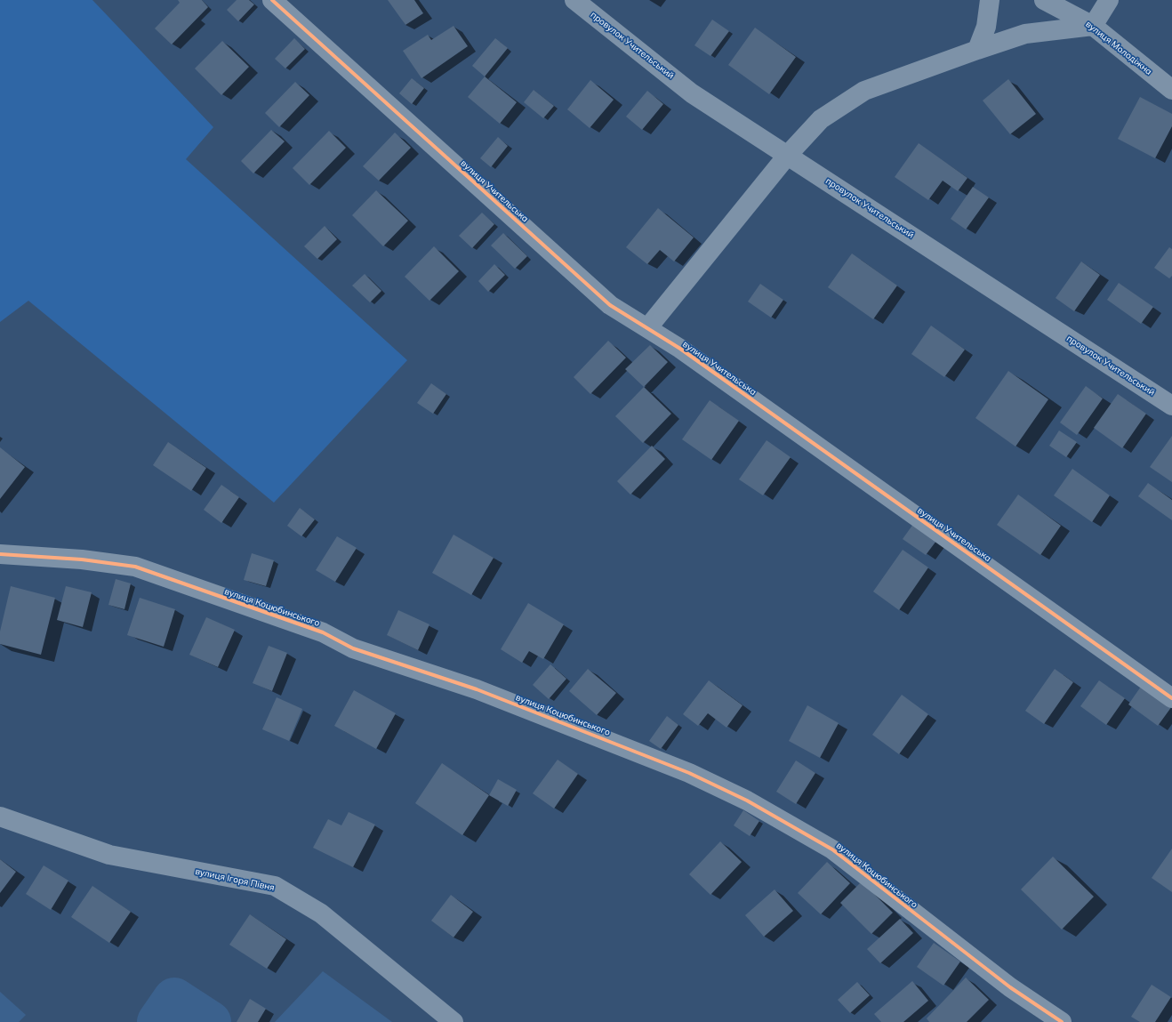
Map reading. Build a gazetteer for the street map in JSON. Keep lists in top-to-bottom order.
{
  "streets": {
    "street": [
      "провулок Учительський",
      "вулиця Молодіжна",
      "вулиця Учительська",
      "вулиця Коцюбинського",
      "вулиця Ігоря Півня"
    ]
  }
}
